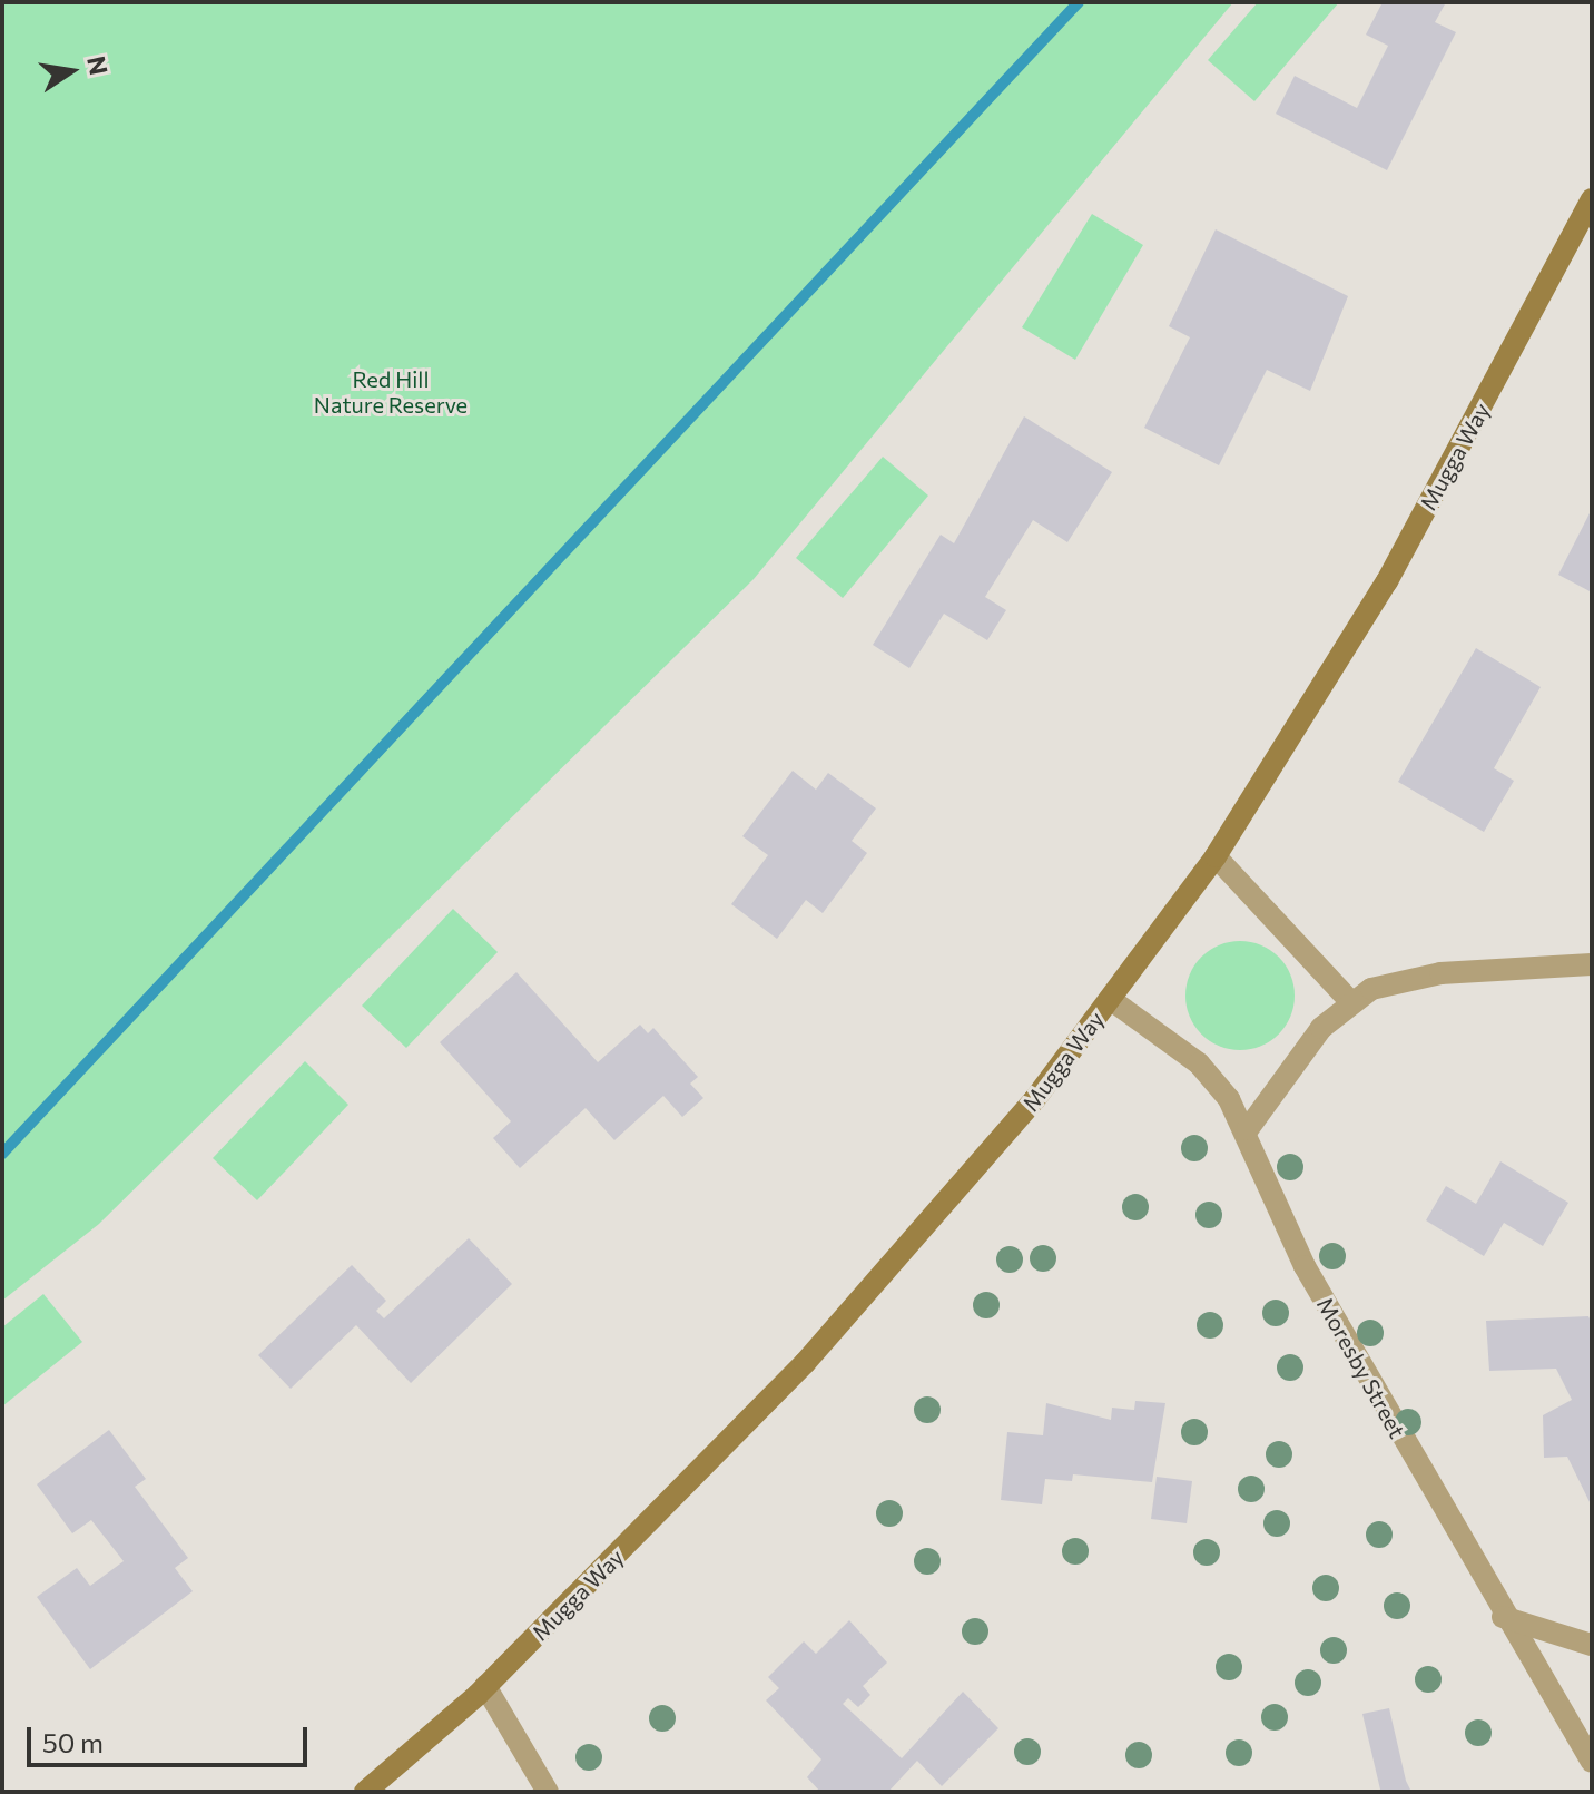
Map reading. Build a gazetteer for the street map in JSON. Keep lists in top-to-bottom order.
{
  "streets": {
    "main road": ["Mugga Way"],
    "street": ["Moresby Street"]
  },
  "crossings": [
    ["Mugga Way", "Moresby Street"]
  ],
  "parks": ["Red Hill Nature Reserve"],
  "scale_bar": "50 m",
  "north": "right"
}
